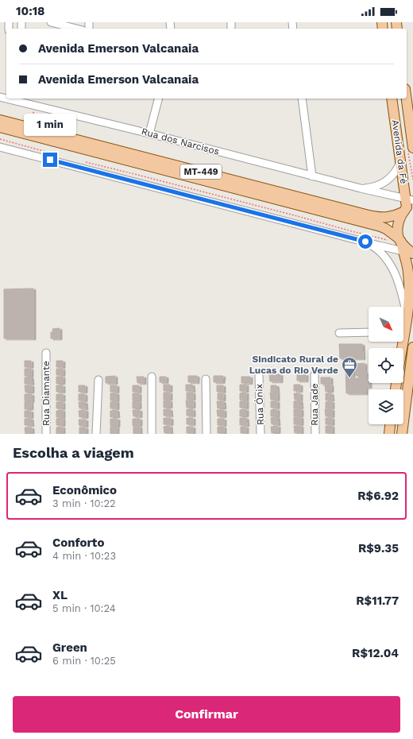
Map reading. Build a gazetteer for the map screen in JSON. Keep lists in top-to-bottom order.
{
  "streets": {
    "main road": ["Avenida da Fé", "MT-449"],
    "street": [
      "Rua dos Narcisos",
      "Rua Diamante",
      "Rua Ónix",
      "Rua Jade"
    ]
  },
  "crossings": [
    ["Rua dos Narcisos", "Avenida da Fé"],
    ["Rua dos Narcisos", "MT-449"],
    ["Avenida da Fé", "MT-449"]
  ],
  "places": {
    "office": ["Sindicato Rural de Lucas do Rio Verde"]
  },
  "north": "bottom right",
  "page": {
    "status": "10:18",
    "banner": ["Avenida Emerson Valcanaia", "Avenida Emerson Valcanaia"],
    "bubble": "1 min",
    "heading": "Escolha a viagem",
    "list": [
      {
        "name": "Econômico",
        "note": "3 min · 10:22",
        "value": "R$6.92"
      },
      {
        "name": "Conforto",
        "note": "4 min · 10:23",
        "value": "R$9.35"
      },
      {
        "name": "XL",
        "note": "5 min · 10:24",
        "value": "R$11.77"
      },
      {
        "name": "Green",
        "note": "6 min · 10:25",
        "value": "R$12.04"
      }
    ],
    "buttons": "Confirmar"
  }
}
